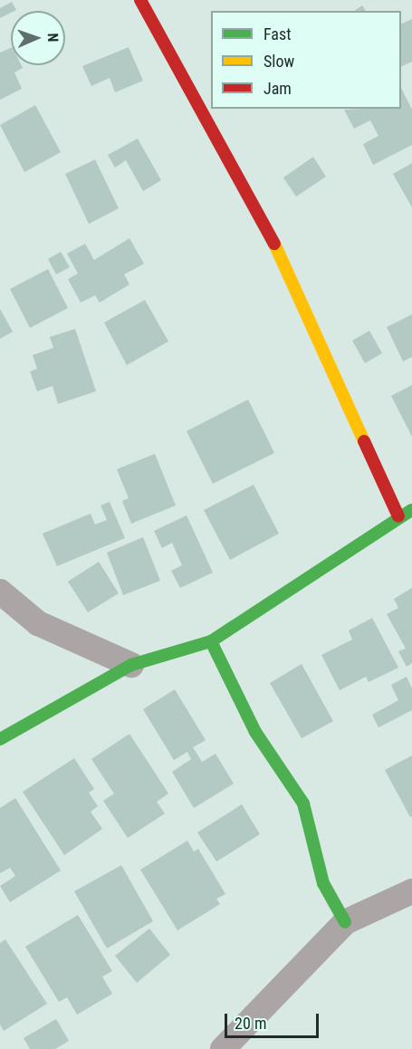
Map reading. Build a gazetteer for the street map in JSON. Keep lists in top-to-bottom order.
{
  "legend": ["Fast", "Slow", "Jam"],
  "scale_bar": "20 m",
  "north": "right"
}
